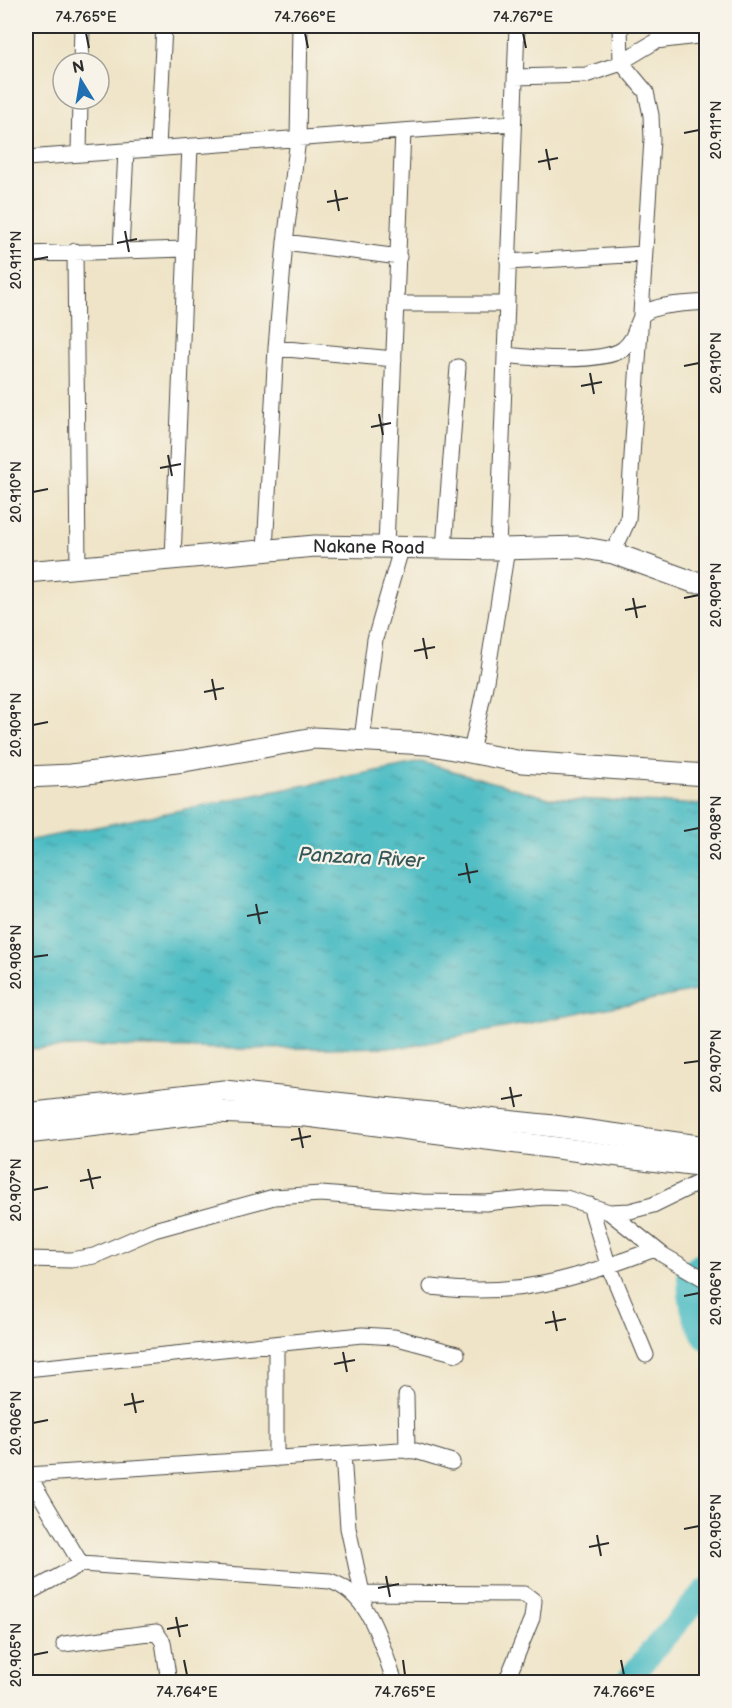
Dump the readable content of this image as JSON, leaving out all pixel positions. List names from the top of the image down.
{
  "streets": {
    "street": ["Nakane Road"]
  },
  "water": ["Panzara River"],
  "north": "top",
  "coordinates": [
    "74.765°E",
    "74.766°E",
    "74.767°E",
    "20.911°N",
    "20.910°N",
    "20.909°N",
    "20.908°N",
    "20.907°N",
    "20.906°N",
    "20.905°N",
    "74.764°E"
  ]
}
